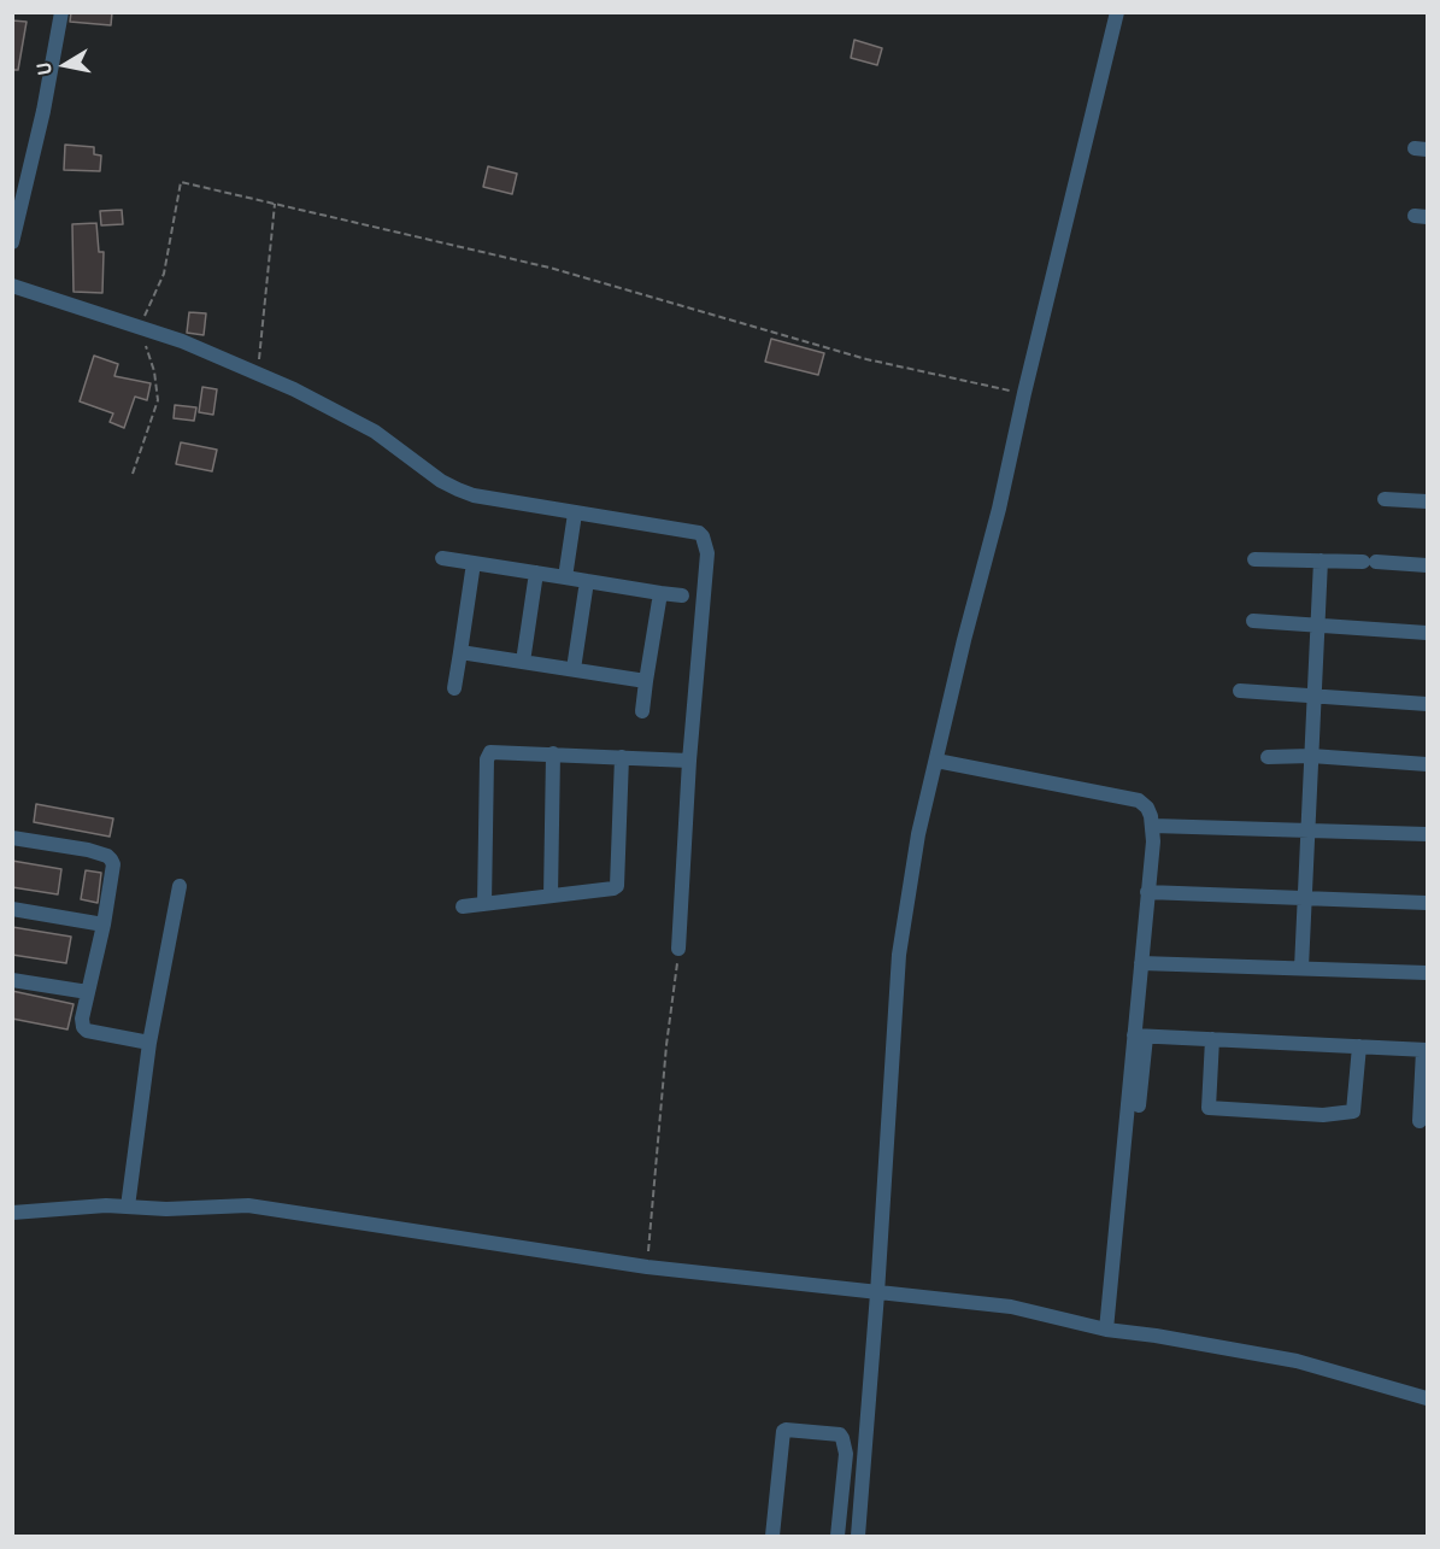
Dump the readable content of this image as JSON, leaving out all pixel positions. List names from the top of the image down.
{
  "north": "left"
}
